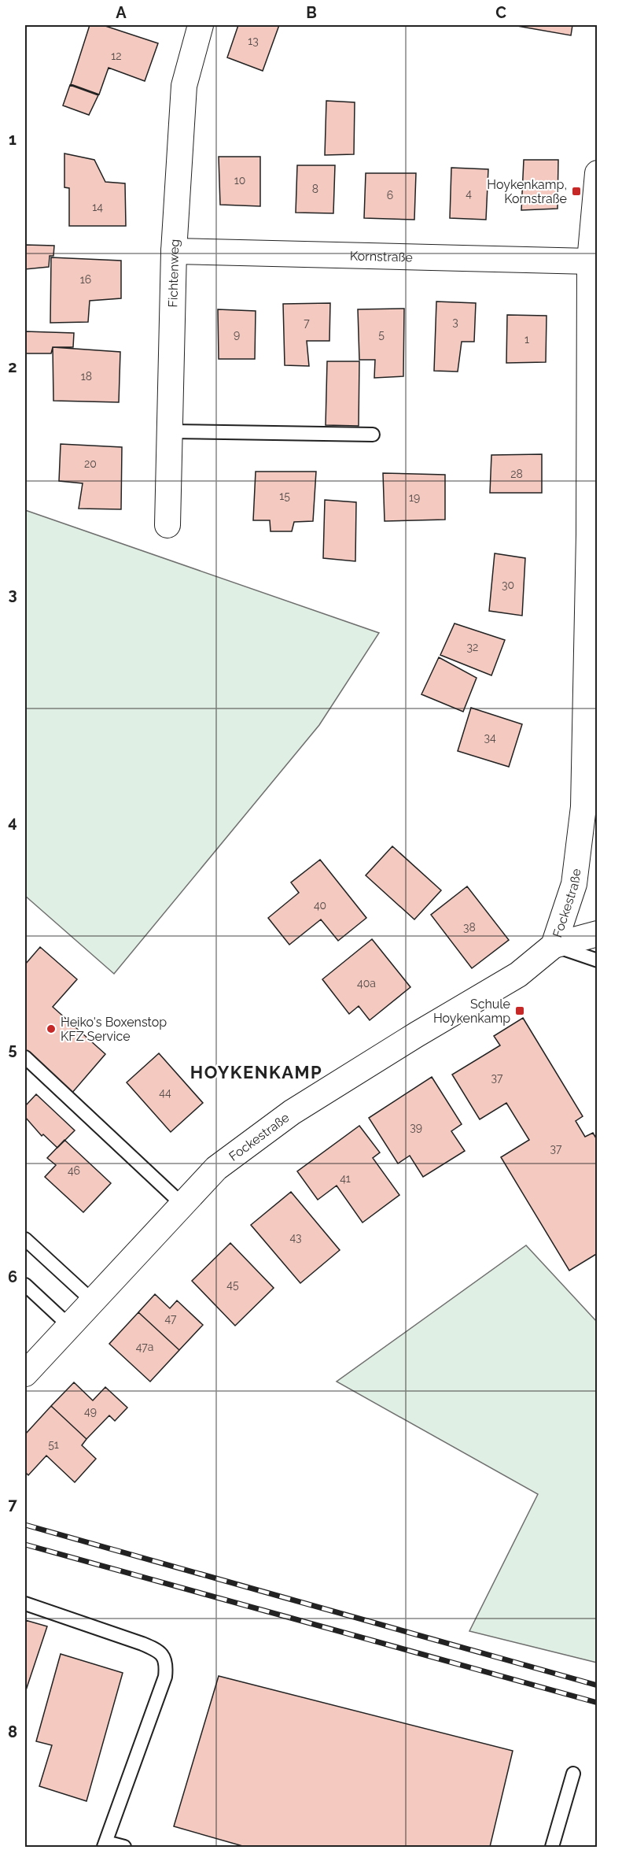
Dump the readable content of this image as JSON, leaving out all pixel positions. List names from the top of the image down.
{
  "streets": {
    "street": ["Kornstraße", "Fichtenweg", "Fockestraße"]
  },
  "crossings": [
    ["Kornstraße", "Fichtenweg"],
    ["Kornstraße", "Fockestraße"]
  ],
  "districts": ["HOYKENKAMP"],
  "places": {
    "transit": ["Hoykenkamp, Kornstraße", "Schule Hoykenkamp"],
    "other": ["Heiko's Boxenstop KFZ Service"]
  },
  "house_numbers": [
    "13",
    "12",
    "10",
    "8",
    "4",
    "6",
    "14",
    "16",
    "3",
    "7",
    "9",
    "5",
    "1",
    "18",
    "20",
    "28",
    "15",
    "19",
    "30",
    "32",
    "34",
    "40",
    "38",
    "40a",
    "37",
    "44",
    "39",
    "37",
    "46",
    "41",
    "43",
    "45",
    "47",
    "47a",
    "49",
    "51"
  ],
  "grid": {
    "columns": ["A", "B", "C"],
    "rows": [
      "1",
      "2",
      "3",
      "4",
      "5",
      "6",
      "7",
      "8"
    ]
  }
}
